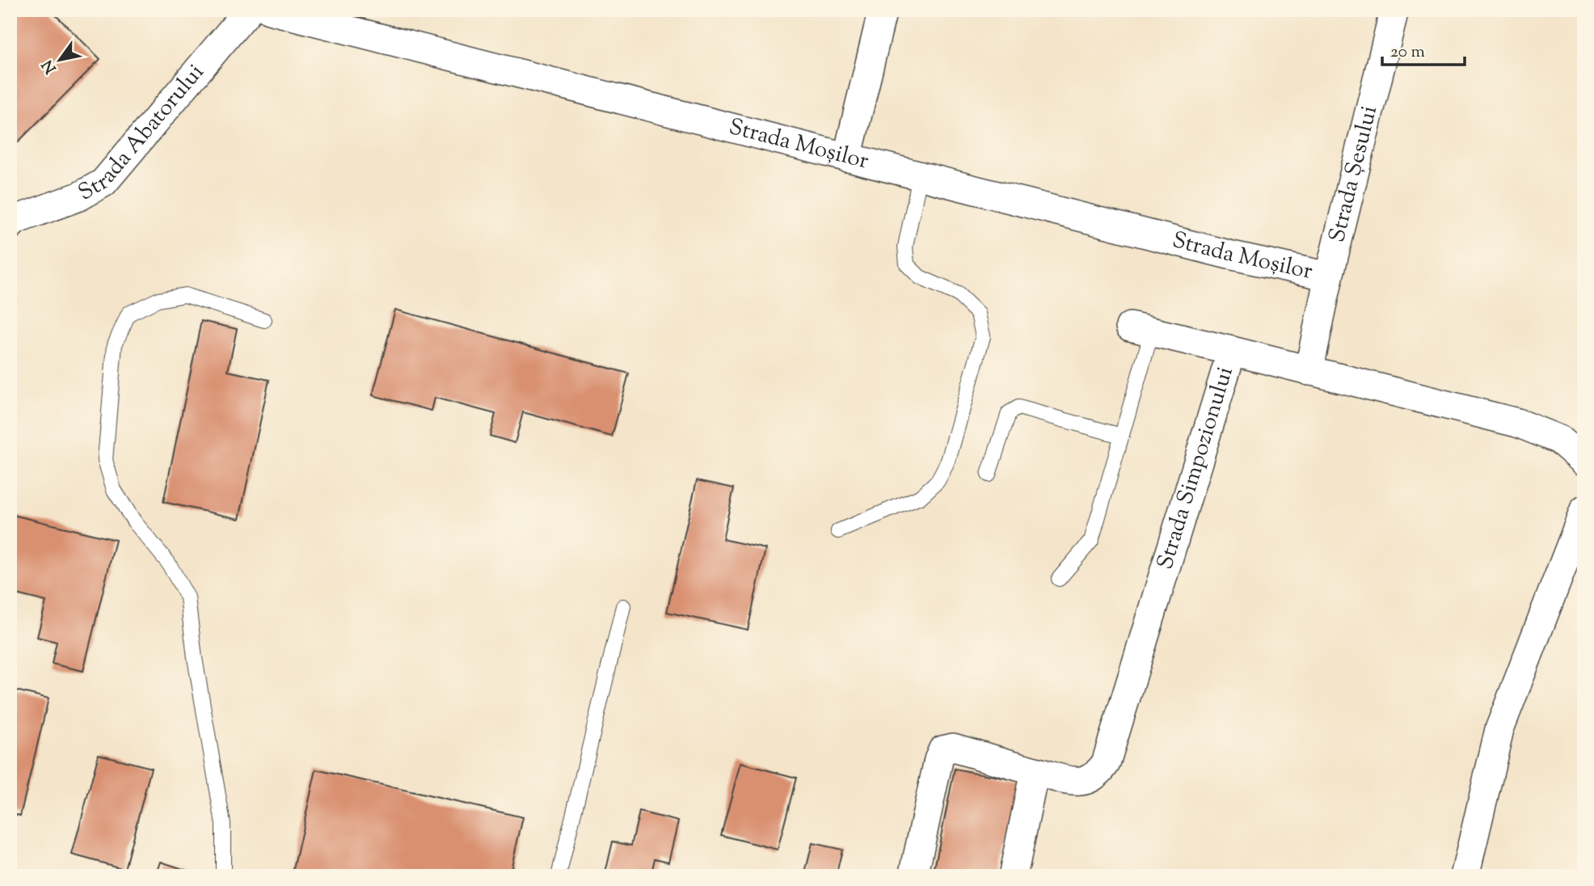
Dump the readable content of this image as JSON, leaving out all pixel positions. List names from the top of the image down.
{
  "streets": {
    "street": [
      "Strada Abatorului",
      "Strada Moșilor",
      "Strada Șesului",
      "Strada Simpozionului"
    ]
  },
  "crossings": [
    ["Strada Moșilor", "Strada Șesului"],
    ["Strada Șesului", "Strada Simpozionului"]
  ],
  "scale_bar": "20 m",
  "north": "bottom left"
}
